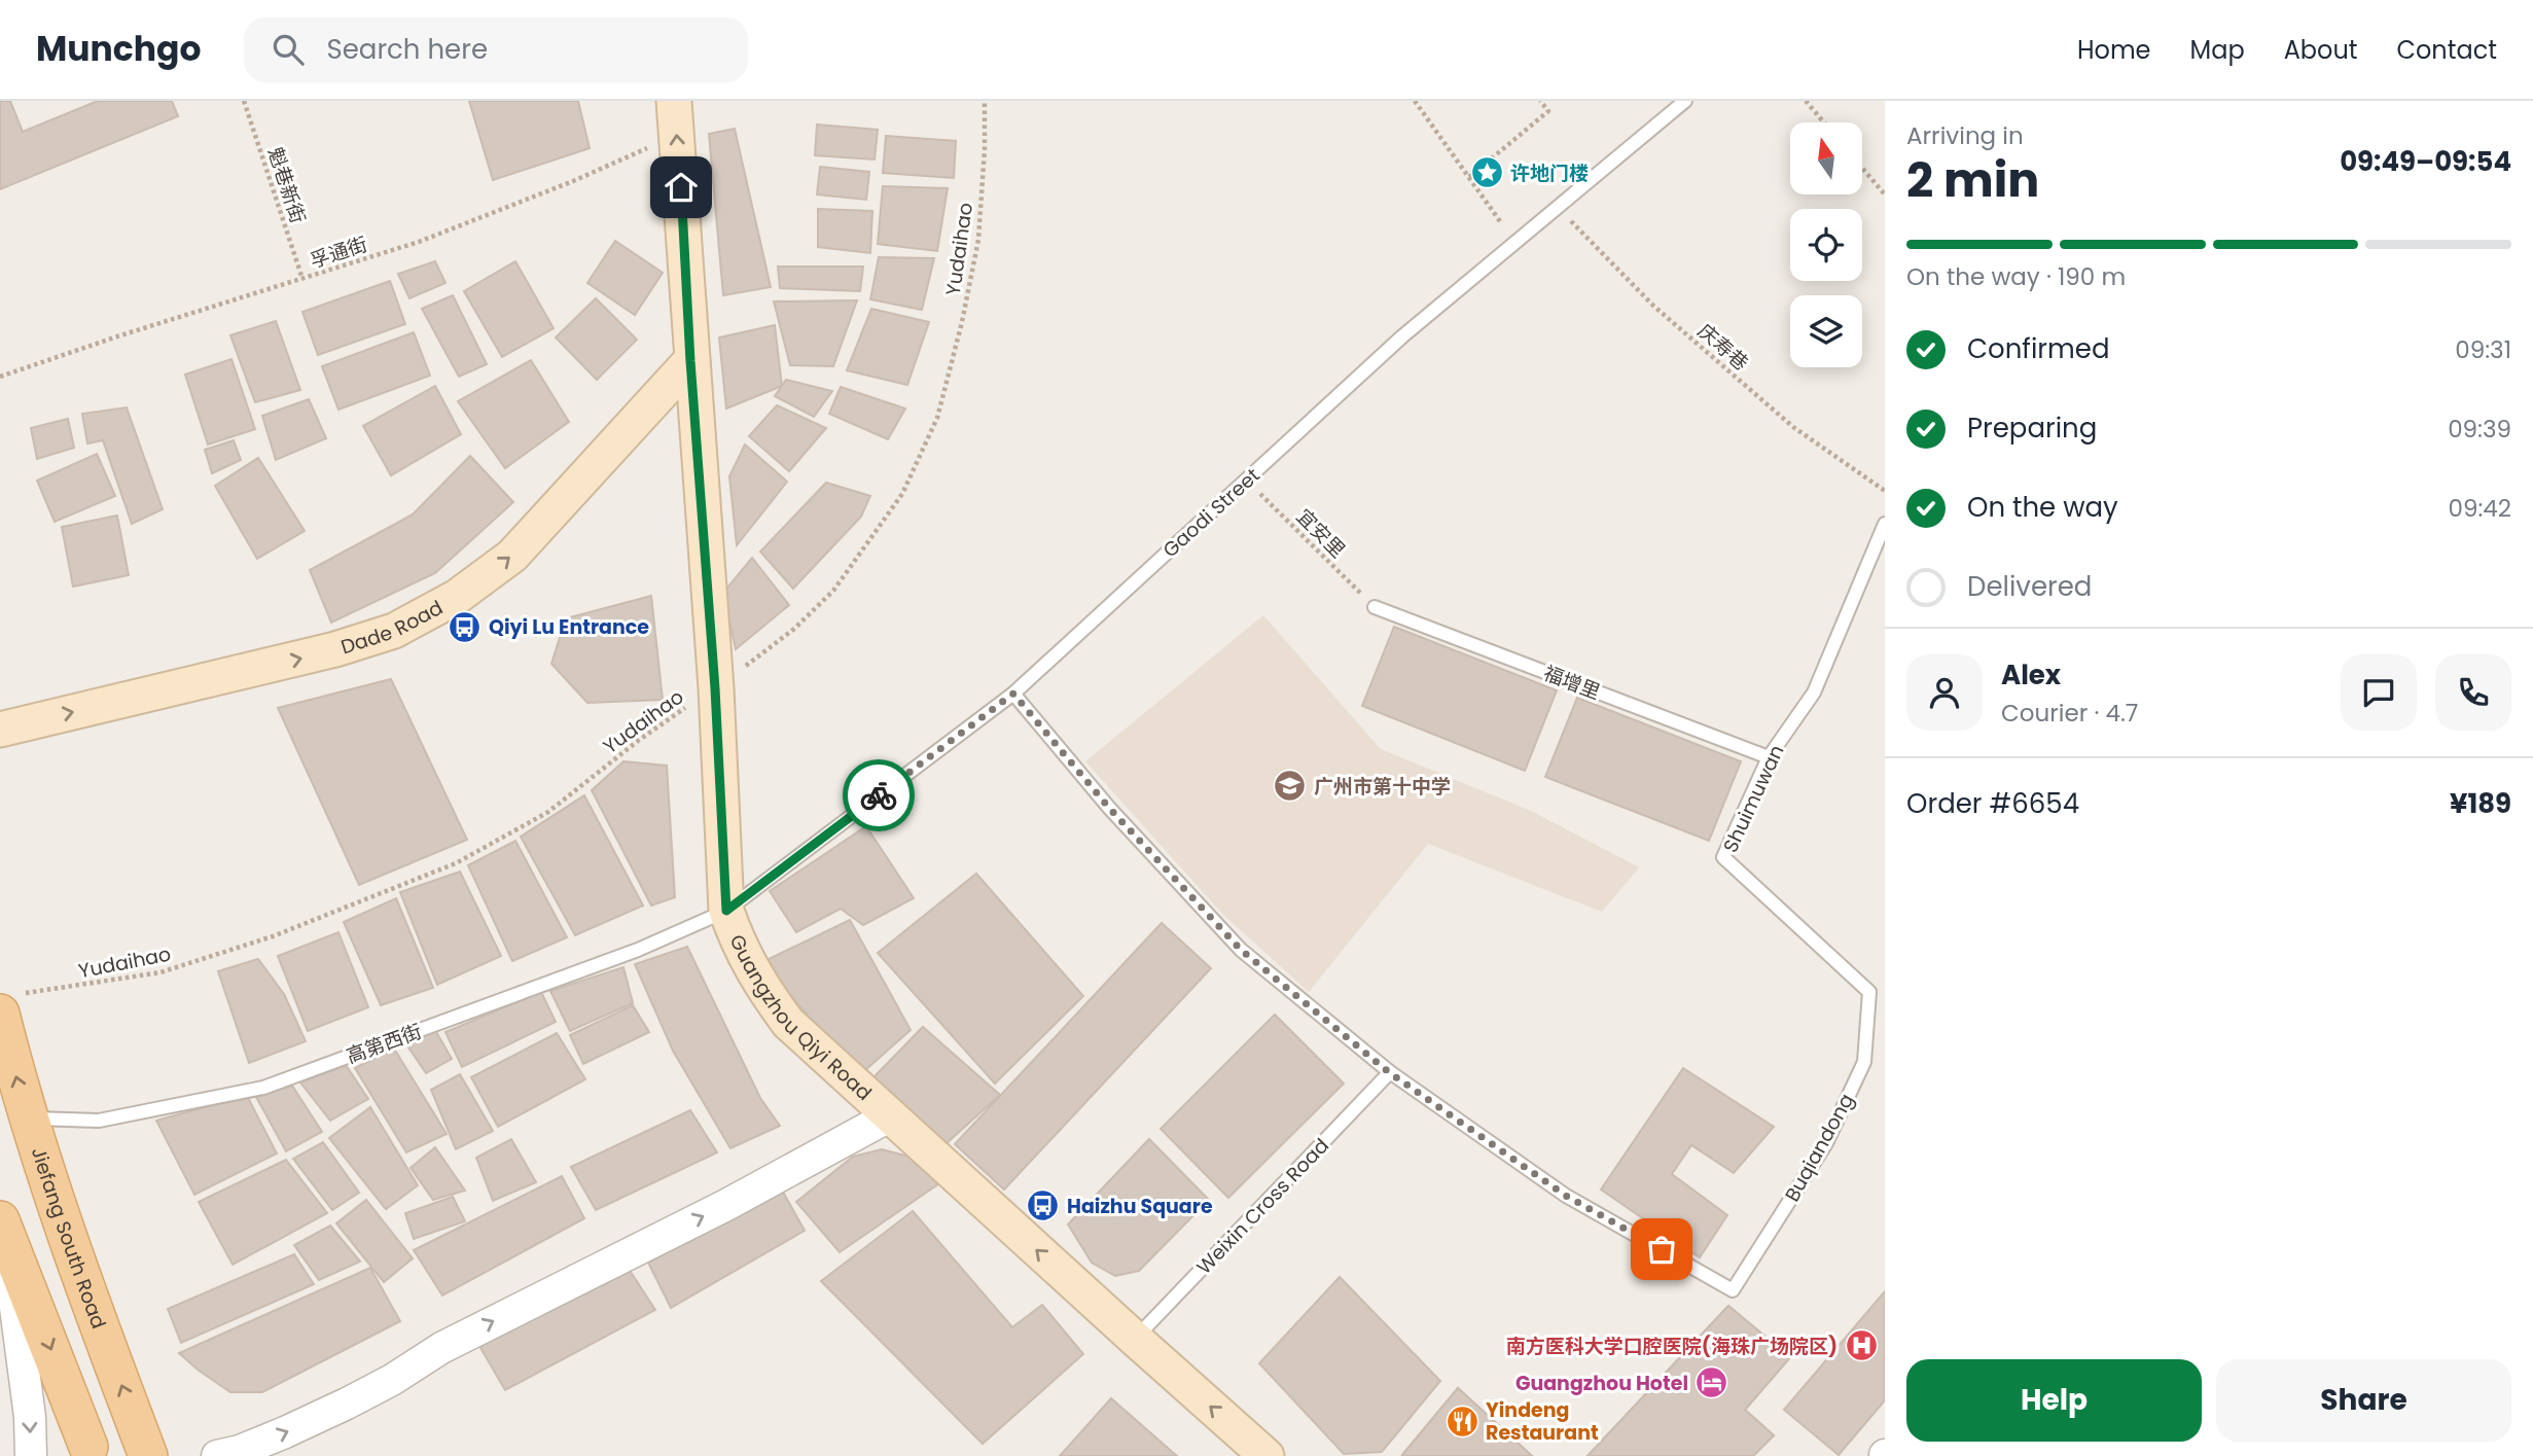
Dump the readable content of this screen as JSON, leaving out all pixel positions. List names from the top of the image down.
{
  "streets": {
    "main road": ["Dade Road", "Guangzhou Qiyi Road", "Jiefang South Road"],
    "lane": [
      "Gaodi Street",
      "福增里",
      "Shuimuwan",
      "高第西街",
      "Buqiandong",
      "Weixin Cross Road"
    ],
    "path": [
      "魁巷新街",
      "Yudaihao",
      "孚通街",
      "庆寿巷",
      "宜安里"
    ]
  },
  "crossings": [
    ["魁巷新街", "孚通街"],
    ["Yudaihao", "Guangzhou Qiyi Road"],
    ["Yudaihao", "Jiefang South Road"],
    ["孚通街", "Guangzhou Qiyi Road"],
    ["庆寿巷", "Gaodi Street"],
    ["Gaodi Street", "宜安里"],
    ["Gaodi Street", "Guangzhou Qiyi Road"],
    ["Gaodi Street", "高第西街"],
    ["宜安里", "福增里"],
    ["Dade Road", "Guangzhou Qiyi Road"],
    ["福增里", "Shuimuwan"],
    ["Shuimuwan", "Buqiandong"],
    ["Guangzhou Qiyi Road", "高第西街"],
    ["Guangzhou Qiyi Road", "Weixin Cross Road"],
    ["高第西街", "Jiefang South Road"],
    ["Buqiandong", "Weixin Cross Road"]
  ],
  "one_way": ["Dade Road", "Guangzhou Qiyi Road"],
  "places": {
    "place": ["许地门楼"],
    "bus stop": ["Qiyi Lu Entrance", "Haizhu Square"],
    "school or university": ["广州市第十中学"],
    "hospital": ["南方医科大学口腔医院(海珠广场院区)"],
    "hotel": ["Guangzhou Hotel"],
    "restaurant": ["Yindeng Restaurant"]
  },
  "north": "top",
  "page": {
    "header": "Munchgo",
    "search": "Search here",
    "nav": [
      "Home",
      "Map",
      "About",
      "Contact"
    ],
    "heading": ["2 min", "Arriving in", "09:49–09:54"],
    "panel": [
      "Alex",
      "Courier · 4.7",
      "Order #6654",
      "¥189"
    ],
    "bar": "On the way · 190 m",
    "list": [
      ["Confirmed", "09:31"],
      ["Preparing", "09:39"],
      ["On the way", "09:42"],
      "Delivered"
    ],
    "buttons": ["Help", "Share"]
  }
}
